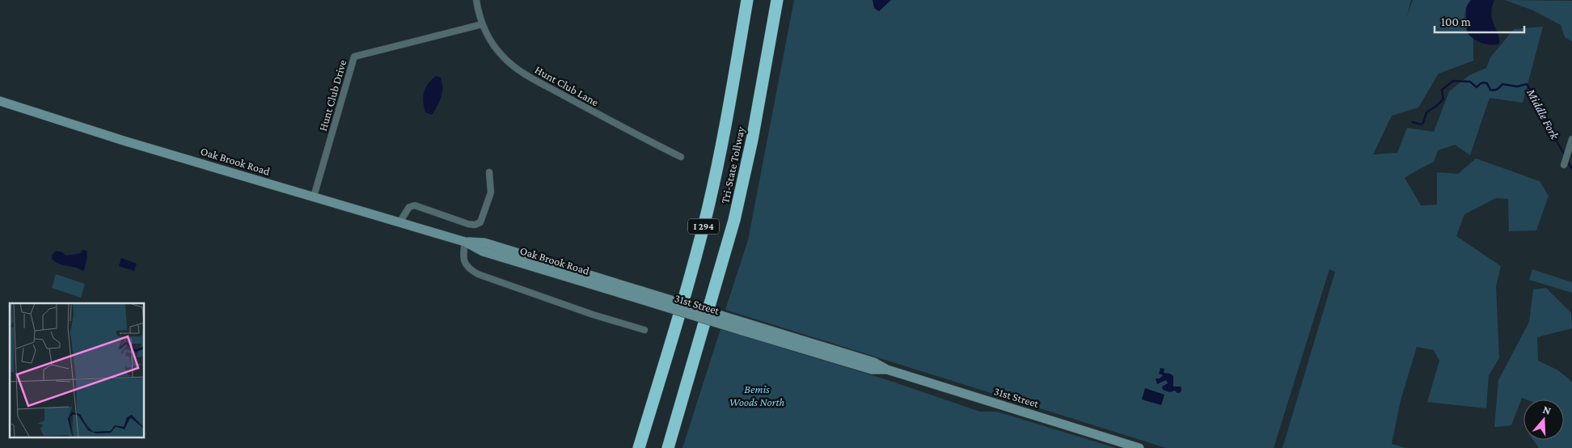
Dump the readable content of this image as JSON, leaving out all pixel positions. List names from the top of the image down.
{
  "streets": {
    "highway": ["Tri-State Tollway", "I 294"],
    "main road": ["Oak Brook Road", "31st Street"],
    "street": ["Hunt Club Lane", "Hunt Club Drive"]
  },
  "crossings": [
    ["Hunt Club Lane", "Hunt Club Drive"],
    ["Hunt Club Drive", "Oak Brook Road"],
    ["Oak Brook Road", "31st Street"]
  ],
  "water": ["Middle Fork"],
  "parks": ["Bemis Woods North"],
  "scale_bar": "100 m",
  "north": "top"
}
